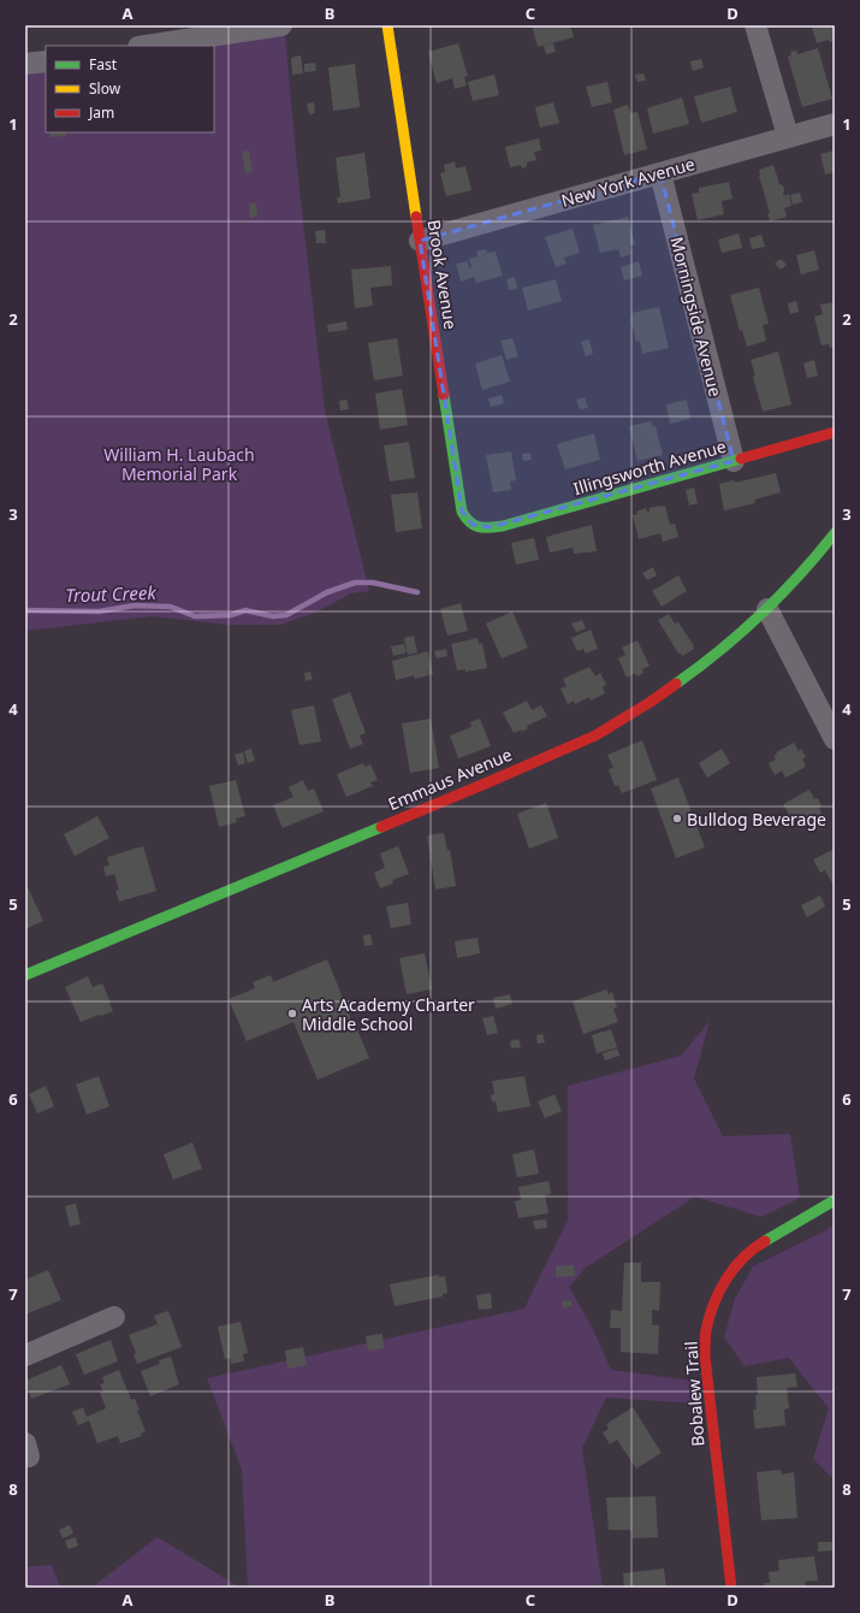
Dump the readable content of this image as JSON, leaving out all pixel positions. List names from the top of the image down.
{
  "streets": {
    "street": [
      "New York Avenue",
      "Brook Avenue",
      "Morningside Avenue",
      "Illingsworth Avenue",
      "Emmaus Avenue",
      "Bobalew Trail"
    ]
  },
  "crossings": [
    ["New York Avenue", "Brook Avenue"],
    ["New York Avenue", "Morningside Avenue"],
    ["Brook Avenue", "Illingsworth Avenue"],
    ["Morningside Avenue", "Illingsworth Avenue"]
  ],
  "water": ["Trout Creek"],
  "parks": ["William H. Laubach Memorial Park"],
  "places": ["Bulldog Beverage", "Arts Academy Charter Middle School"],
  "legend": ["Fast", "Slow", "Jam"],
  "grid": {
    "columns": [
      "A",
      "B",
      "C",
      "D"
    ],
    "rows": [
      "1",
      "2",
      "3",
      "4",
      "5",
      "6",
      "7",
      "8"
    ]
  }
}
